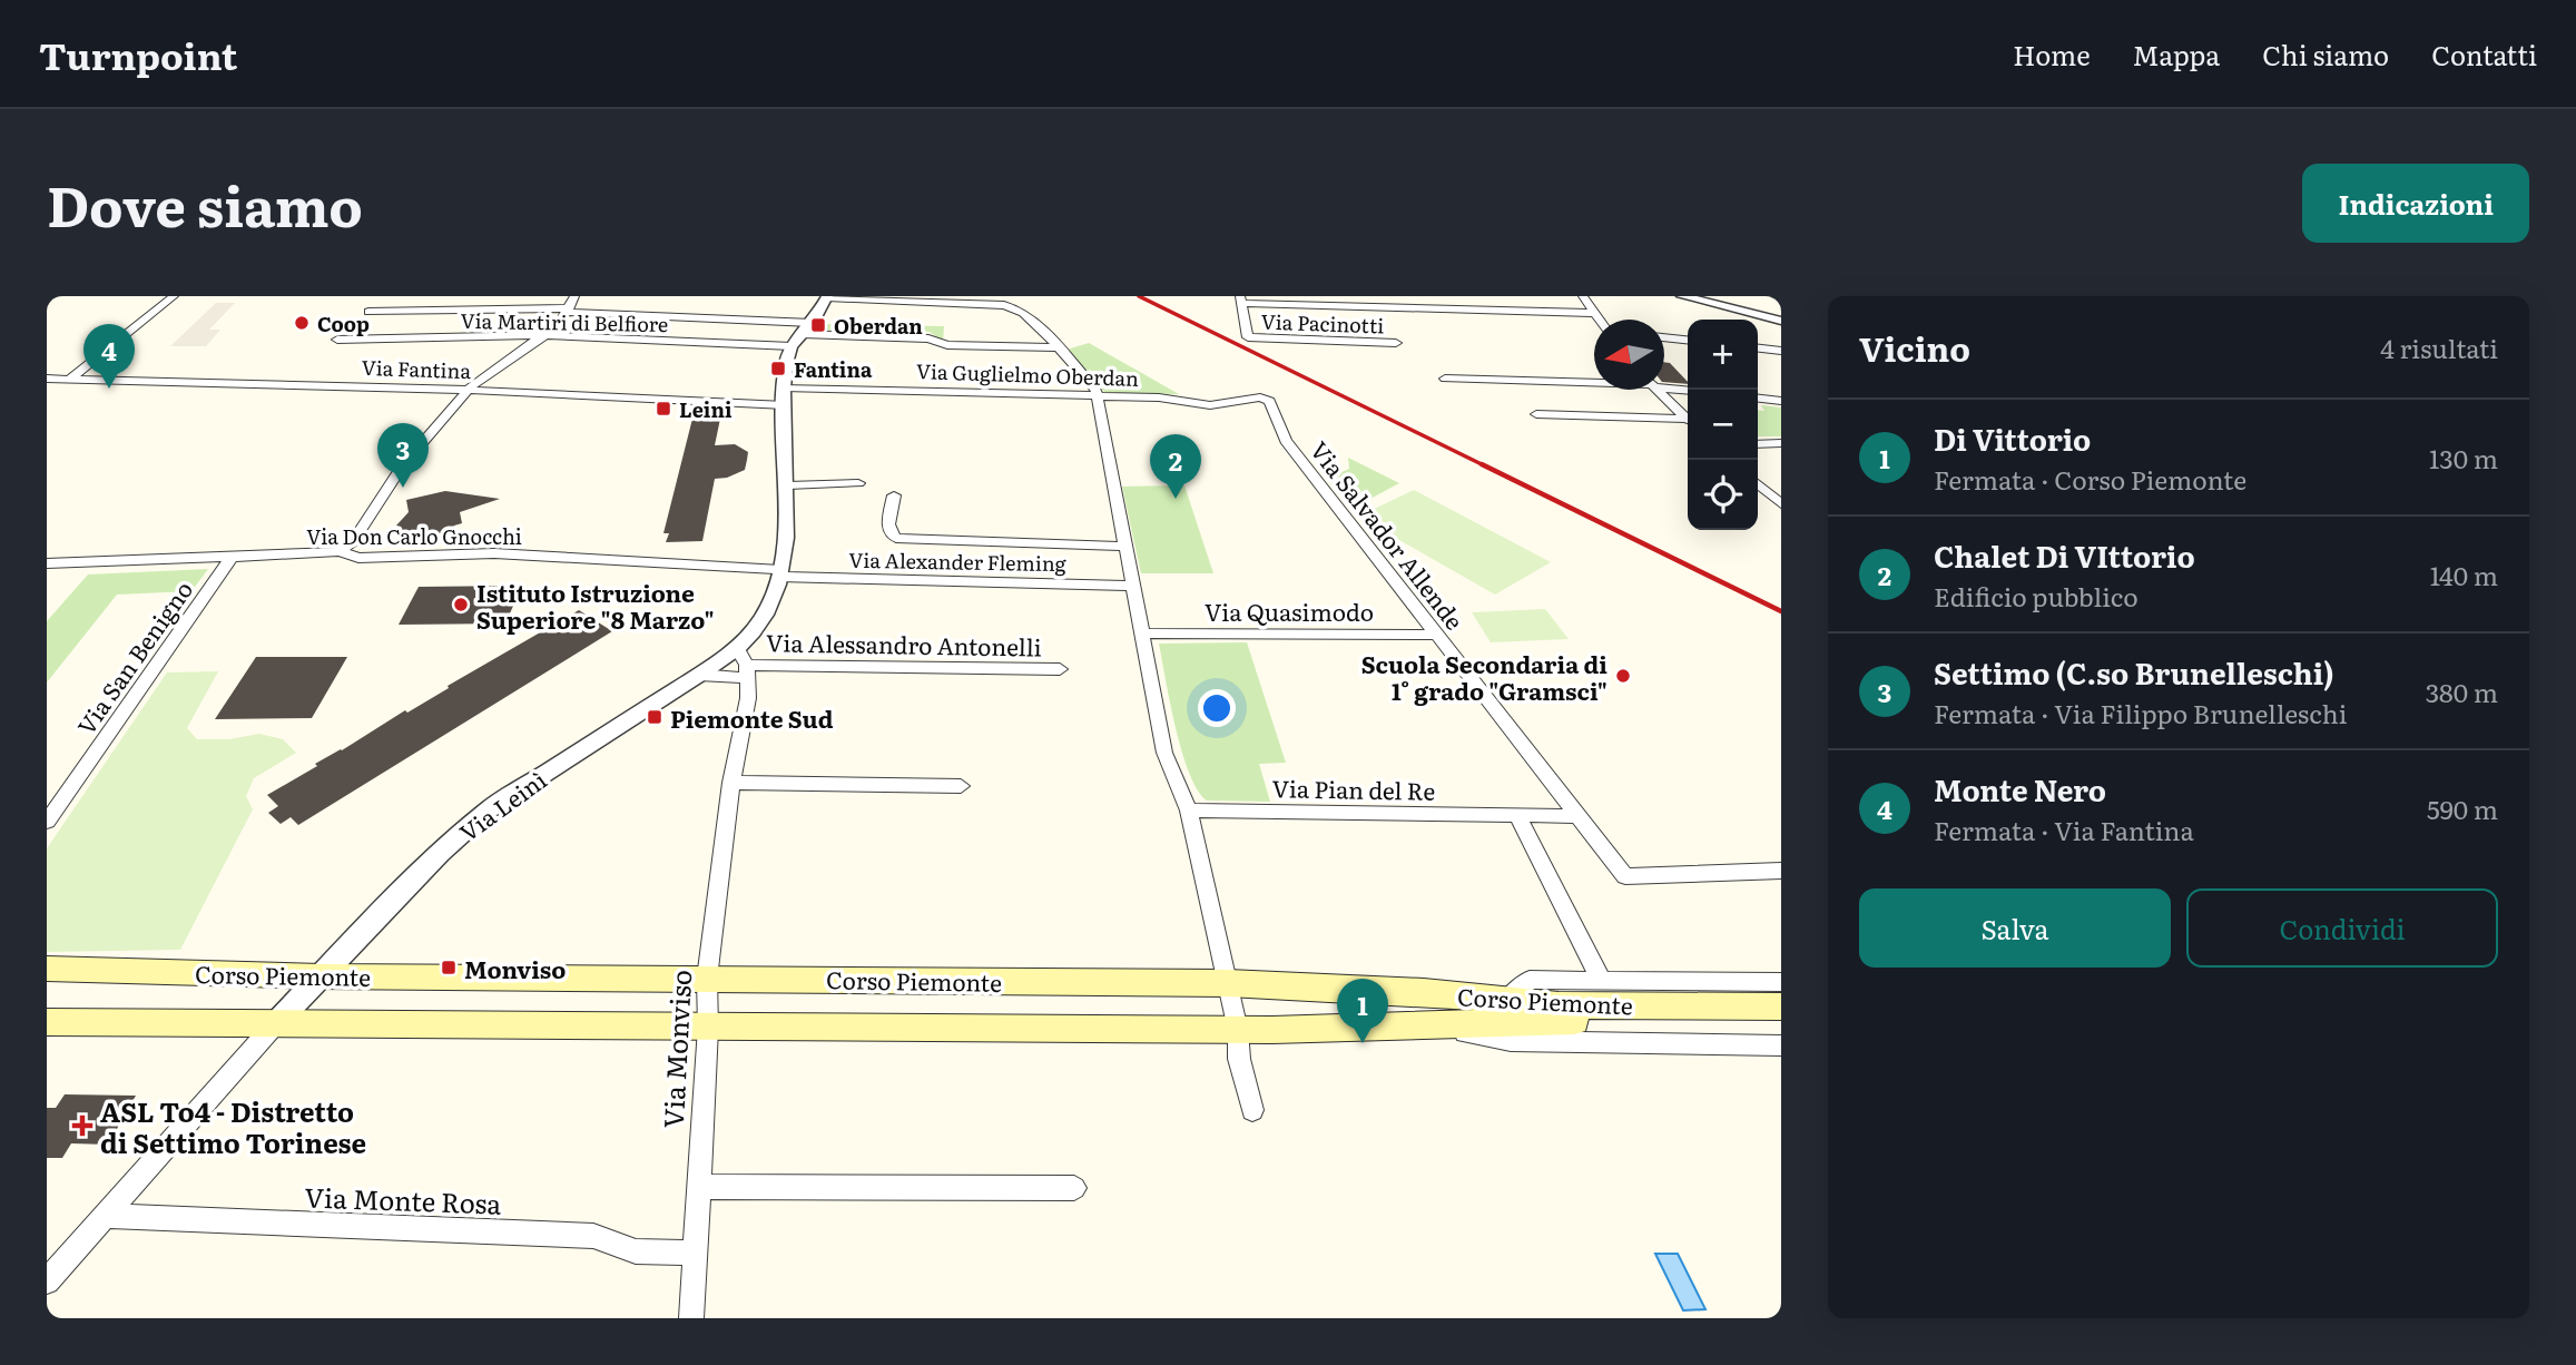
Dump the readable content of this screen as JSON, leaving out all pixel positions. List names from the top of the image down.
{
  "streets": {
    "main road": ["Corso Piemonte"],
    "street": [
      "Via Martiri di Belfiore",
      "Via Pacinotti",
      "Via Fantina",
      "Via Guglielmo Oberdan",
      "Via Salvador Allende",
      "Via Don Carlo Gnocchi",
      "Via Alexander Fleming",
      "Via Quasimodo",
      "Via Alessandro Antonelli",
      "Via San Benigno",
      "Via Pian del Re",
      "Via Leinì",
      "Via Monviso",
      "Via Monte Rosa"
    ]
  },
  "crossings": [
    ["Via Martiri di Belfiore", "Via Leinì"],
    ["Via Fantina", "Via Leinì"],
    ["Via Guglielmo Oberdan", "Via Salvador Allende"],
    ["Via Guglielmo Oberdan", "Via Leinì"],
    ["Via Salvador Allende", "Via Quasimodo"],
    ["Via Salvador Allende", "Via Pian del Re"],
    ["Via Don Carlo Gnocchi", "Via Alexander Fleming"],
    ["Via Don Carlo Gnocchi", "Via San Benigno"],
    ["Via Don Carlo Gnocchi", "Via Leinì"],
    ["Via Alexander Fleming", "Via Leinì"],
    ["Via Alessandro Antonelli", "Via Leinì"],
    ["Via Alessandro Antonelli", "Via Monviso"],
    ["Via Leinì", "Corso Piemonte"],
    ["Via Leinì", "Via Monviso"],
    ["Via Leinì", "Via Monte Rosa"],
    ["Corso Piemonte", "Via Monviso"],
    ["Via Monviso", "Via Monte Rosa"]
  ],
  "places": {
    "other": ["Coop", "Istituto Istruzione Superiore \"8 Marzo\"", "Scuola Secondaria di 1° grado \"Gramsci\""],
    "transit": [
      "Oberdan",
      "Fantina",
      "Leini",
      "Piemonte Sud",
      "Monviso"
    ],
    "health": ["ASL To4 - Distretto di Settimo Torinese"]
  },
  "north": "left",
  "page": {
    "header": "Turnpoint",
    "nav": [
      "Home",
      "Mappa",
      "Chi siamo",
      "Contatti"
    ],
    "title": "Dove siamo",
    "buttons": [
      "Indicazioni",
      ["Salva", "Condividi"]
    ],
    "heading": ["Vicino", "4 risultati"],
    "map_buttons": ["+", "−"],
    "pins": [
      "4",
      "3",
      "2",
      "1"
    ],
    "list": [
      {
        "mark": "1",
        "name": "Di Vittorio",
        "note": "Fermata · Corso Piemonte",
        "value": "130 m"
      },
      {
        "mark": "2",
        "name": "Chalet Di VIttorio",
        "note": "Edificio pubblico",
        "value": "140 m"
      },
      {
        "mark": "3",
        "name": "Settimo (C.so Brunelleschi)",
        "note": "Fermata · Via Filippo Brunelleschi",
        "value": "380 m"
      },
      {
        "mark": "4",
        "name": "Monte Nero",
        "note": "Fermata · Via Fantina",
        "value": "590 m"
      }
    ]
  }
}
